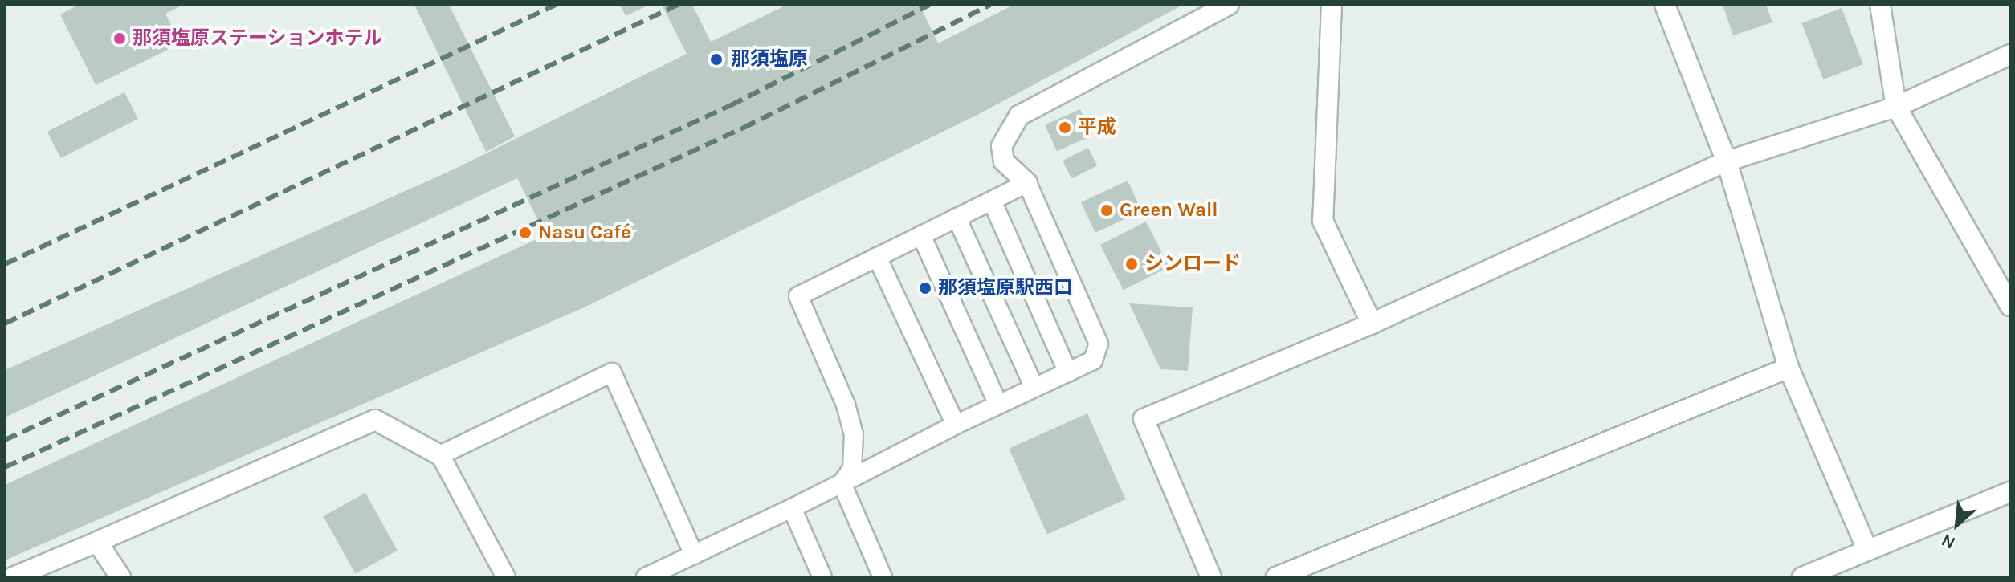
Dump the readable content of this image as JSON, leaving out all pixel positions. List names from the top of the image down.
{
  "places": [
    "那須塩原ステーションホテル",
    "那須塩原",
    "平成",
    "Green Wall",
    "Nasu Café",
    "シンロード",
    "那須塩原駅西口"
  ],
  "north": "bottom left"
}
